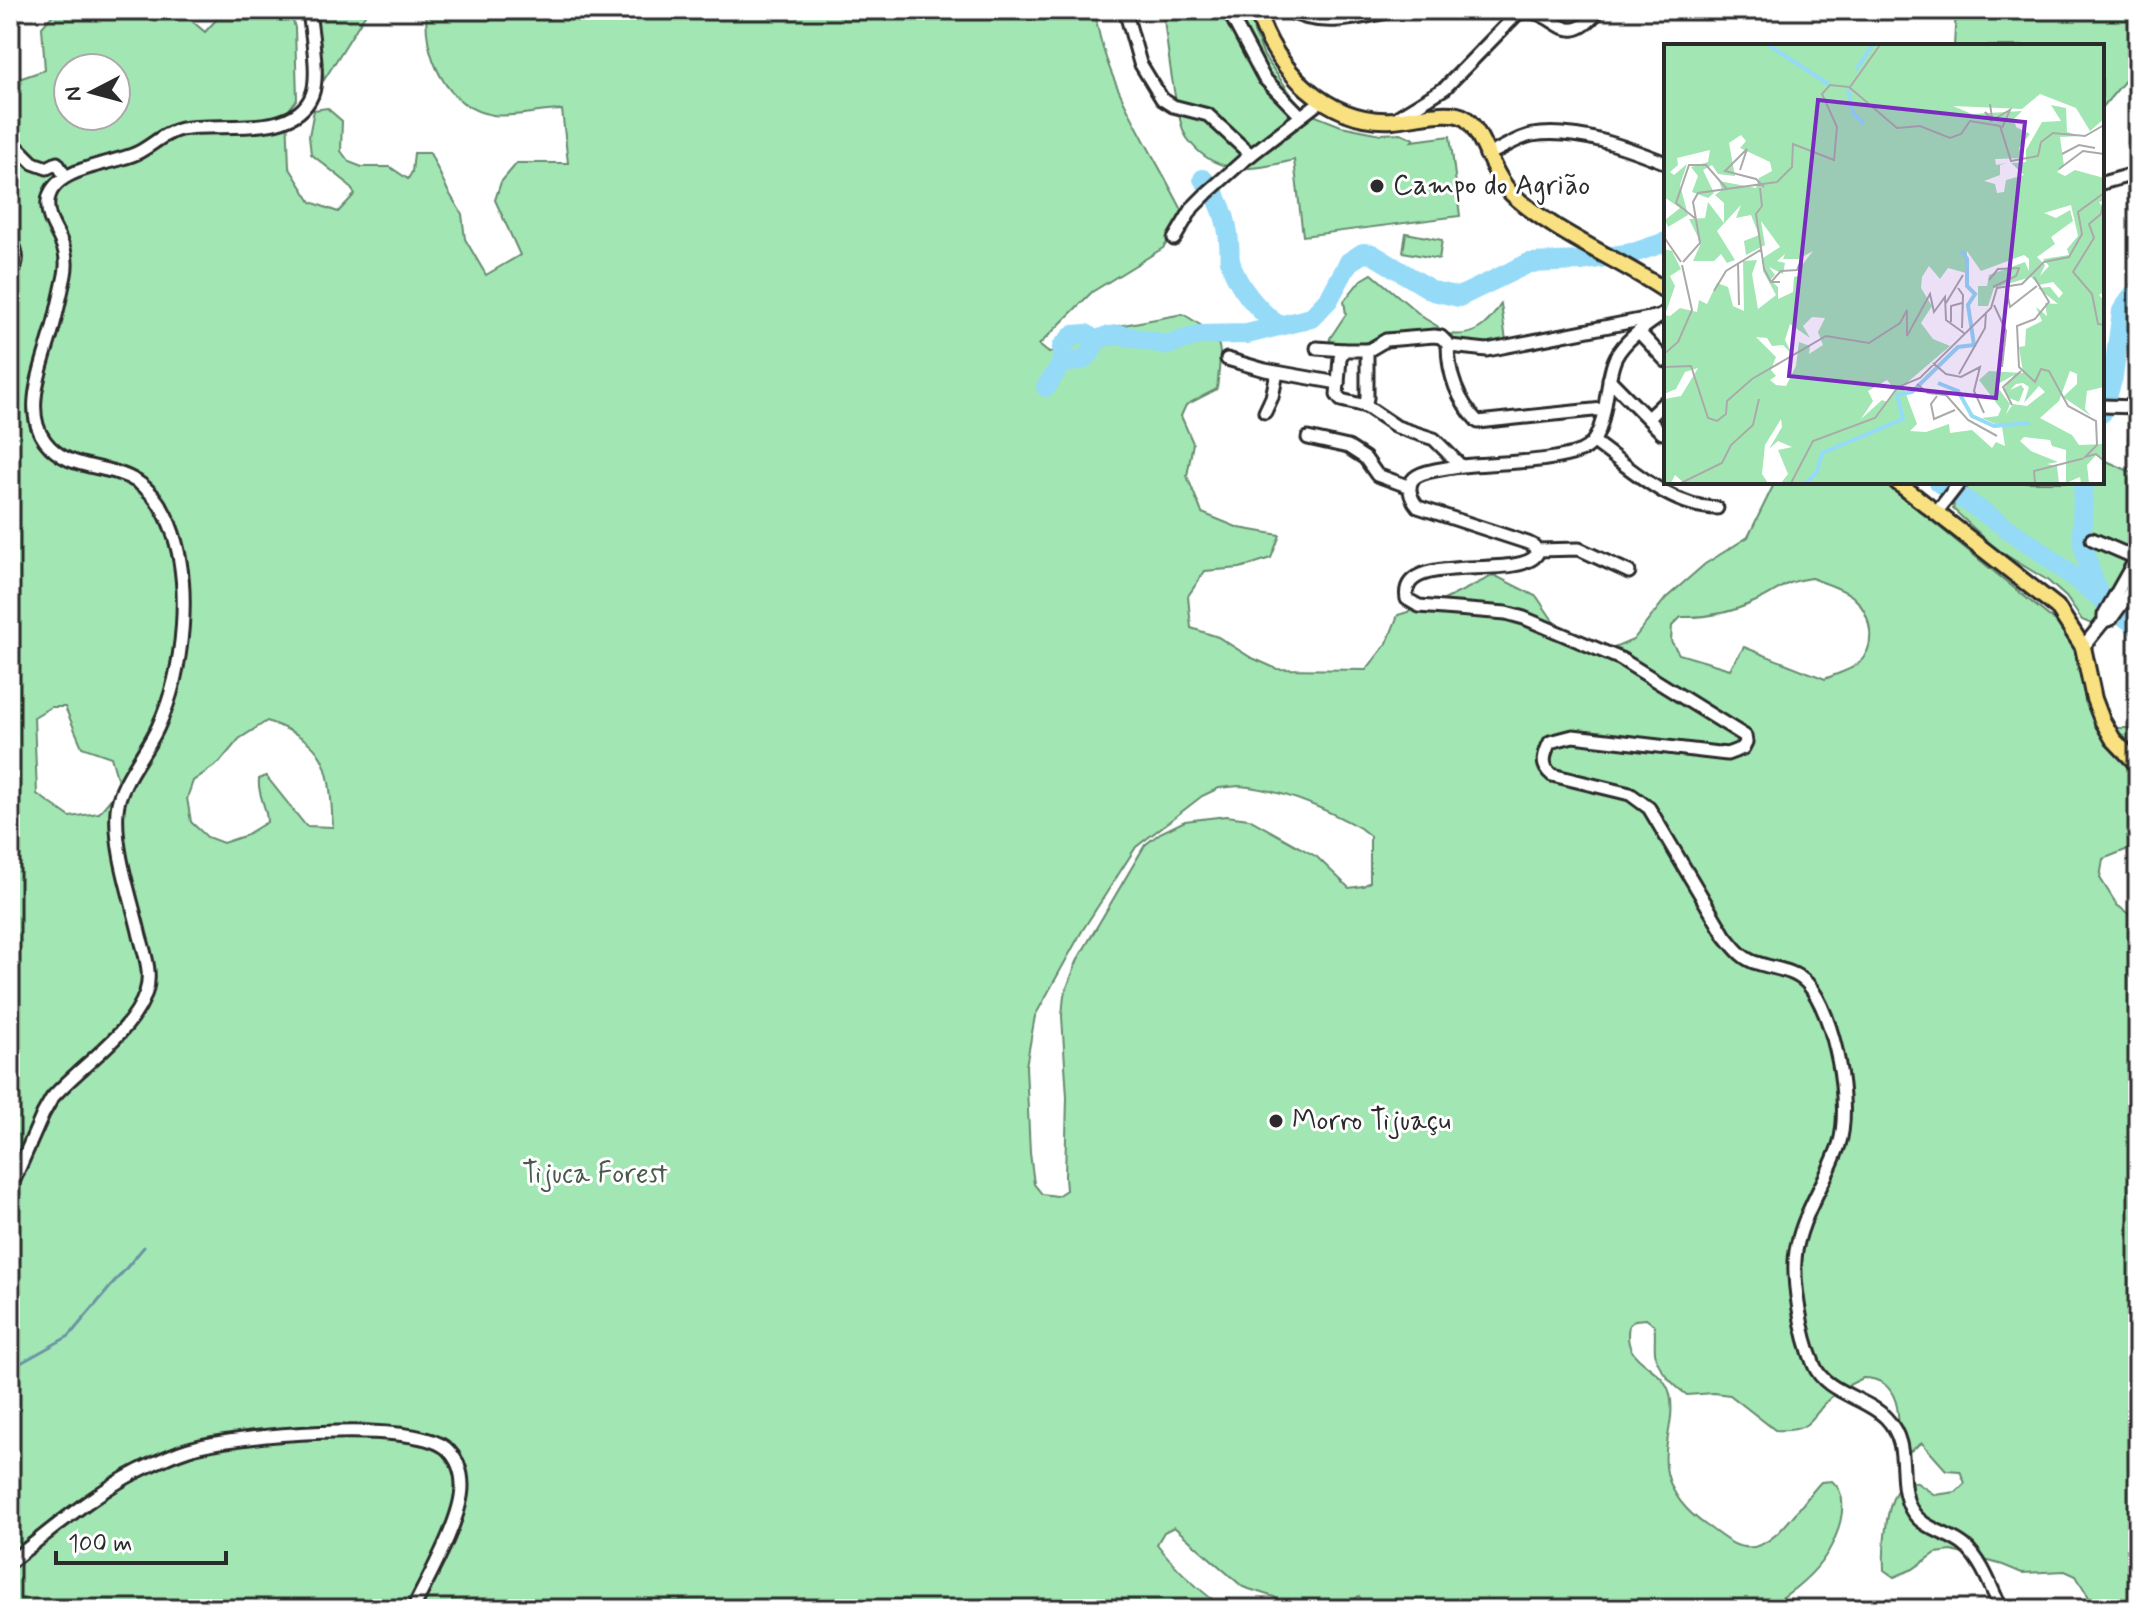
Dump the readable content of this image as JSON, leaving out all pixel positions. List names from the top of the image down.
{
  "parks": ["Tijuca Forest"],
  "places": ["Campo do Agrião", "Morro Tijuaçu"],
  "scale_bar": "100 m",
  "north": "left"
}
